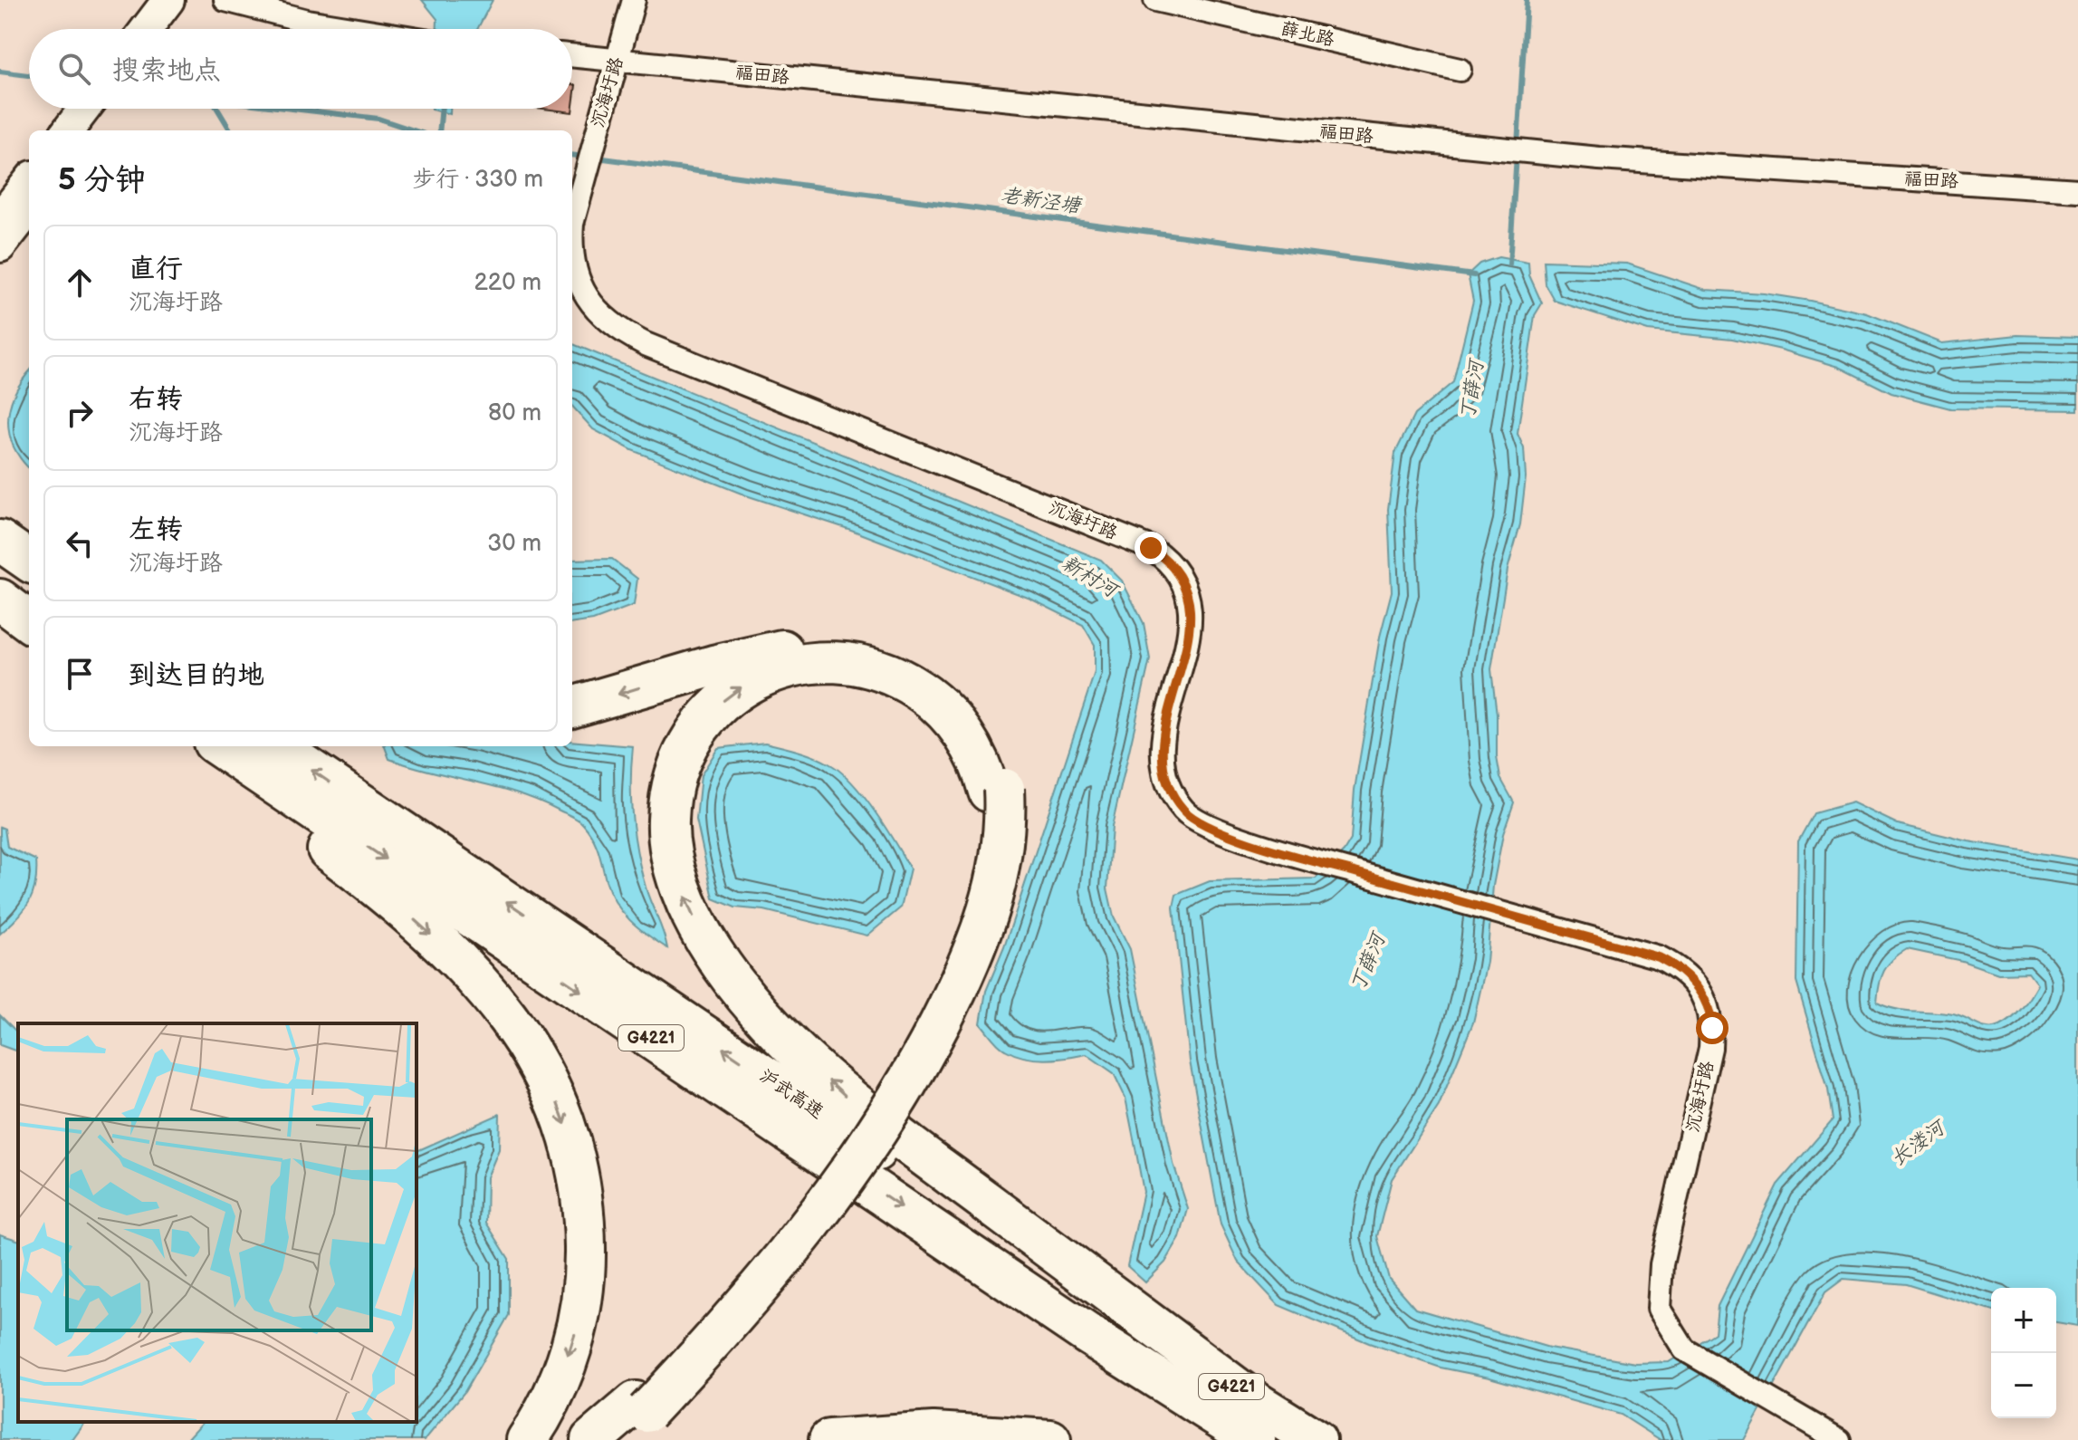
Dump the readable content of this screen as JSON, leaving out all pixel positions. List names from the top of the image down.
{
  "streets": {
    "highway": ["G4221", "沪武高速"],
    "street": ["薛北路", "福田路", "沉海圩路"]
  },
  "crossings": [
    ["福田路", "沉海圩路"]
  ],
  "water": [
    "老新泾塘",
    "丁薛河",
    "新村河",
    "长溇河"
  ],
  "page": {
    "search": "搜索地点",
    "heading": ["5 分钟", "步行 · 330 m"],
    "list": [
      ["直行", "沉海圩路", "220 m"],
      ["右转", "沉海圩路", "80 m"],
      ["左转", "沉海圩路", "30 m"],
      "到达目的地"
    ],
    "map_buttons": ["+", "−"]
  }
}
